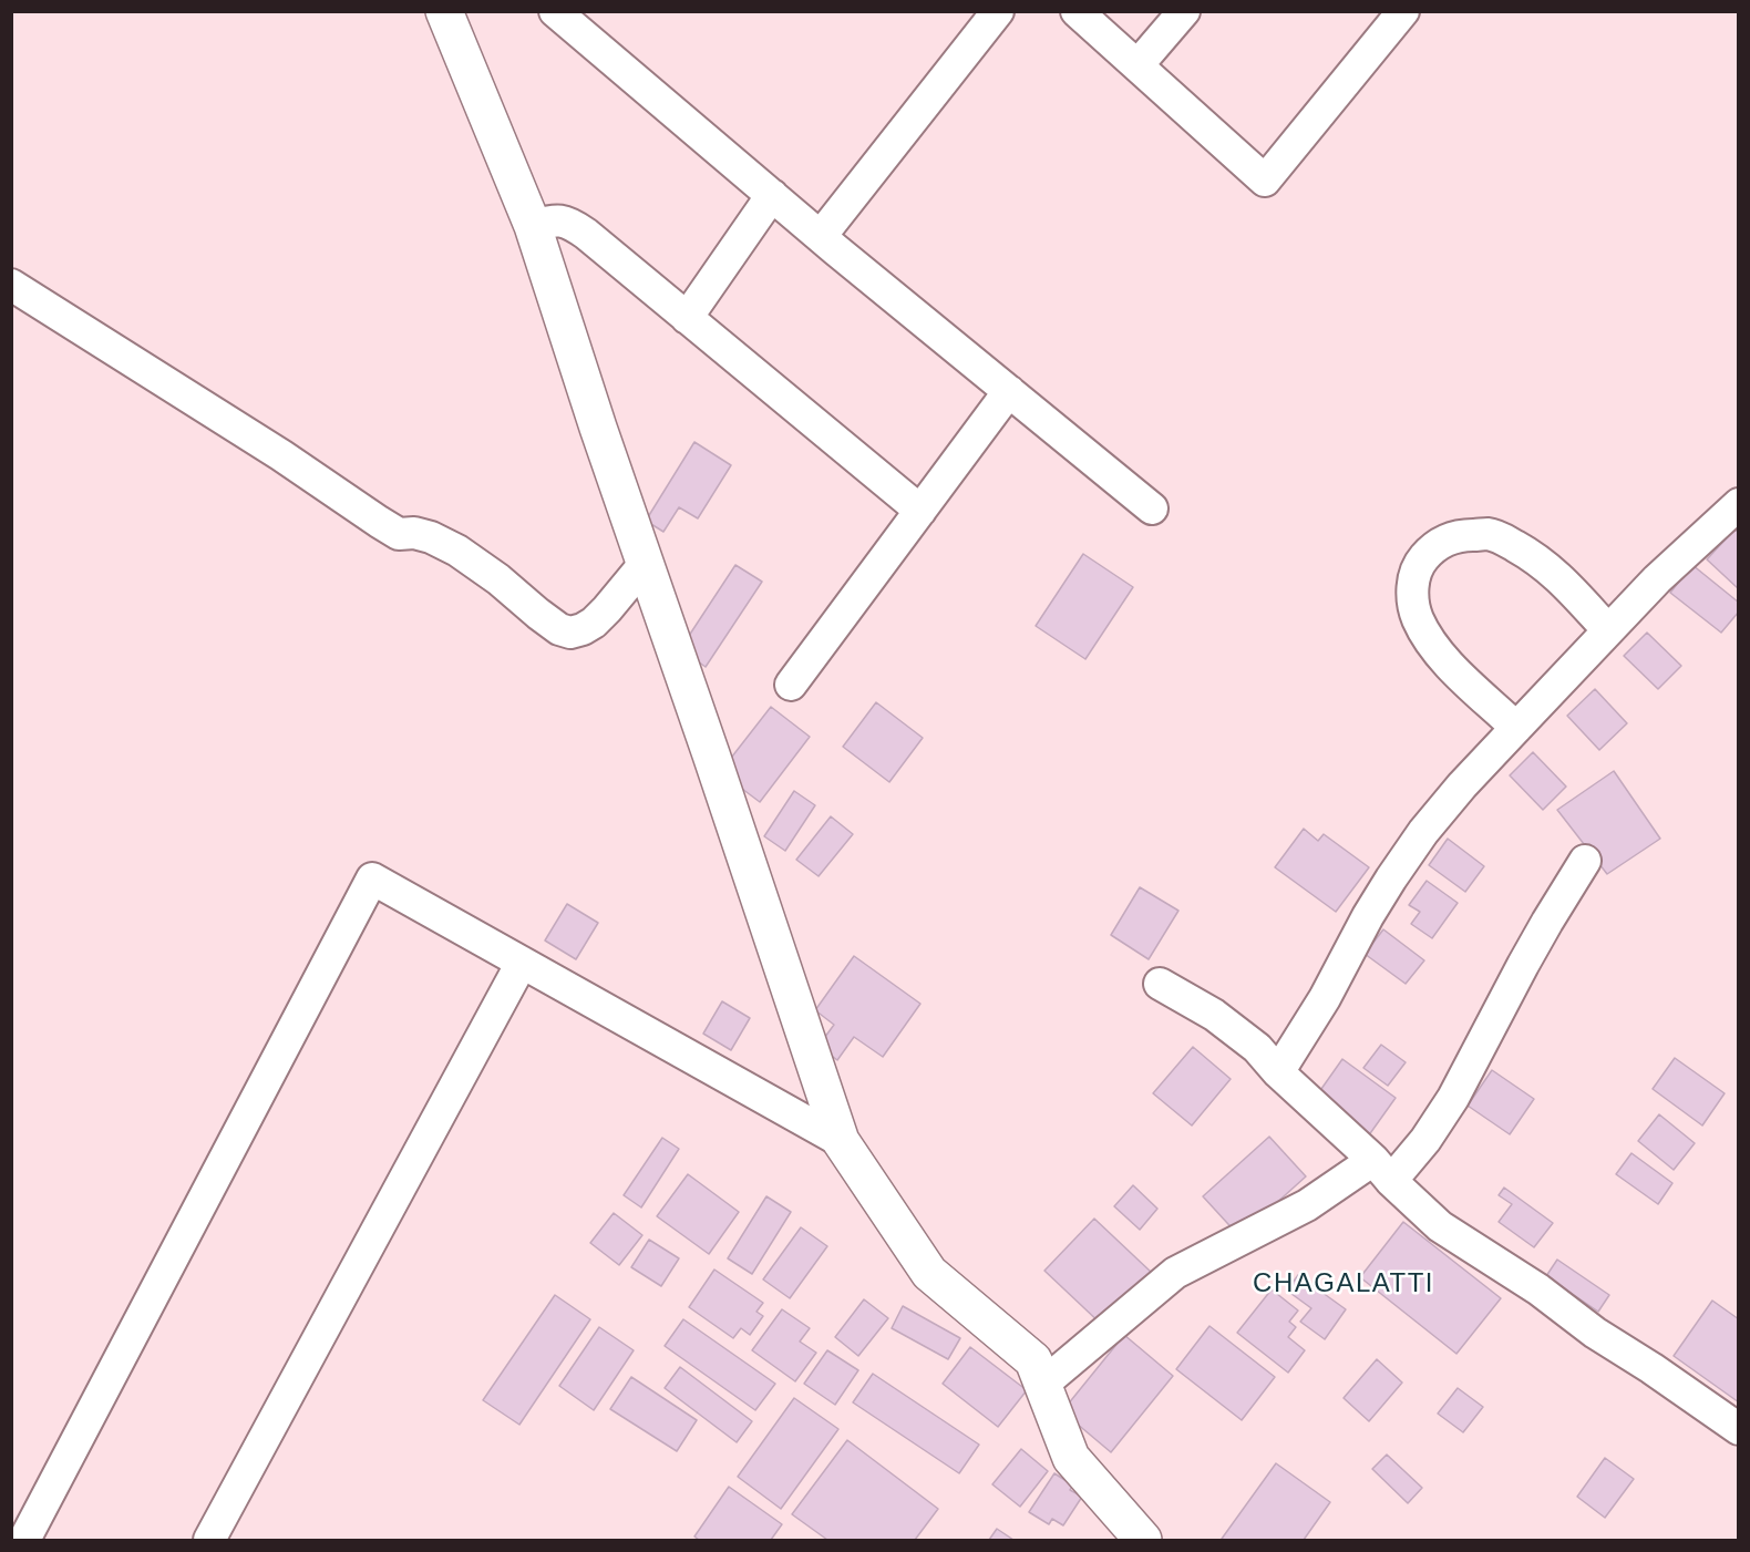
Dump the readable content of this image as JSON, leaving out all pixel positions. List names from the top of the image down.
{
  "districts": ["CHAGALATTI"]
}
